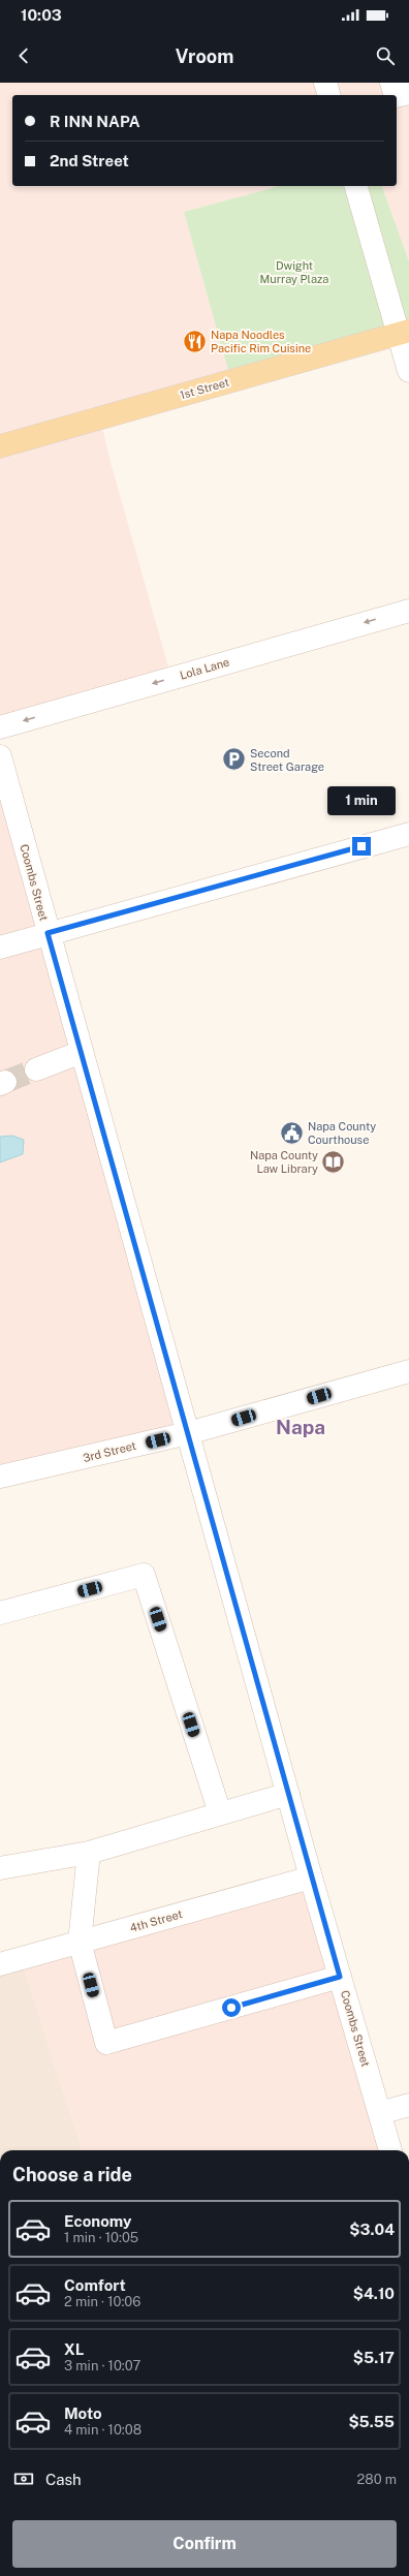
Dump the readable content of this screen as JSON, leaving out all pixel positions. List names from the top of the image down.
{
  "streets": {
    "main road": ["1st Street"],
    "street": [
      "Lola Lane",
      "Coombs Street",
      "3rd Street",
      "4th Street"
    ]
  },
  "crossings": [
    ["Coombs Street", "3rd Street"],
    ["Coombs Street", "4th Street"]
  ],
  "one_way": ["Lola Lane"],
  "districts": ["Napa"],
  "parks": ["Dwight Murray Plaza"],
  "places": {
    "restaurant": ["Napa Noodles Pacific Rim Cuisine"],
    "parking": ["Second Street Garage"],
    "public building": ["Napa County Courthouse"],
    "library": ["Napa County Law Library"]
  },
  "page": {
    "status": "10:03",
    "header": "Vroom",
    "banner": ["R INN NAPA", "2nd Street"],
    "bubble": "1 min",
    "heading": "Choose a ride",
    "list": [
      {
        "name": "Economy",
        "note": "1 min · 10:05",
        "value": "$3.04"
      },
      {
        "name": "Comfort",
        "note": "2 min · 10:06",
        "value": "$4.10"
      },
      {
        "name": "XL",
        "note": "3 min · 10:07",
        "value": "$5.17"
      },
      {
        "name": "Moto",
        "note": "4 min · 10:08",
        "value": "$5.55"
      }
    ],
    "pay": ["Cash", "280 m"],
    "buttons": "Confirm"
  }
}
